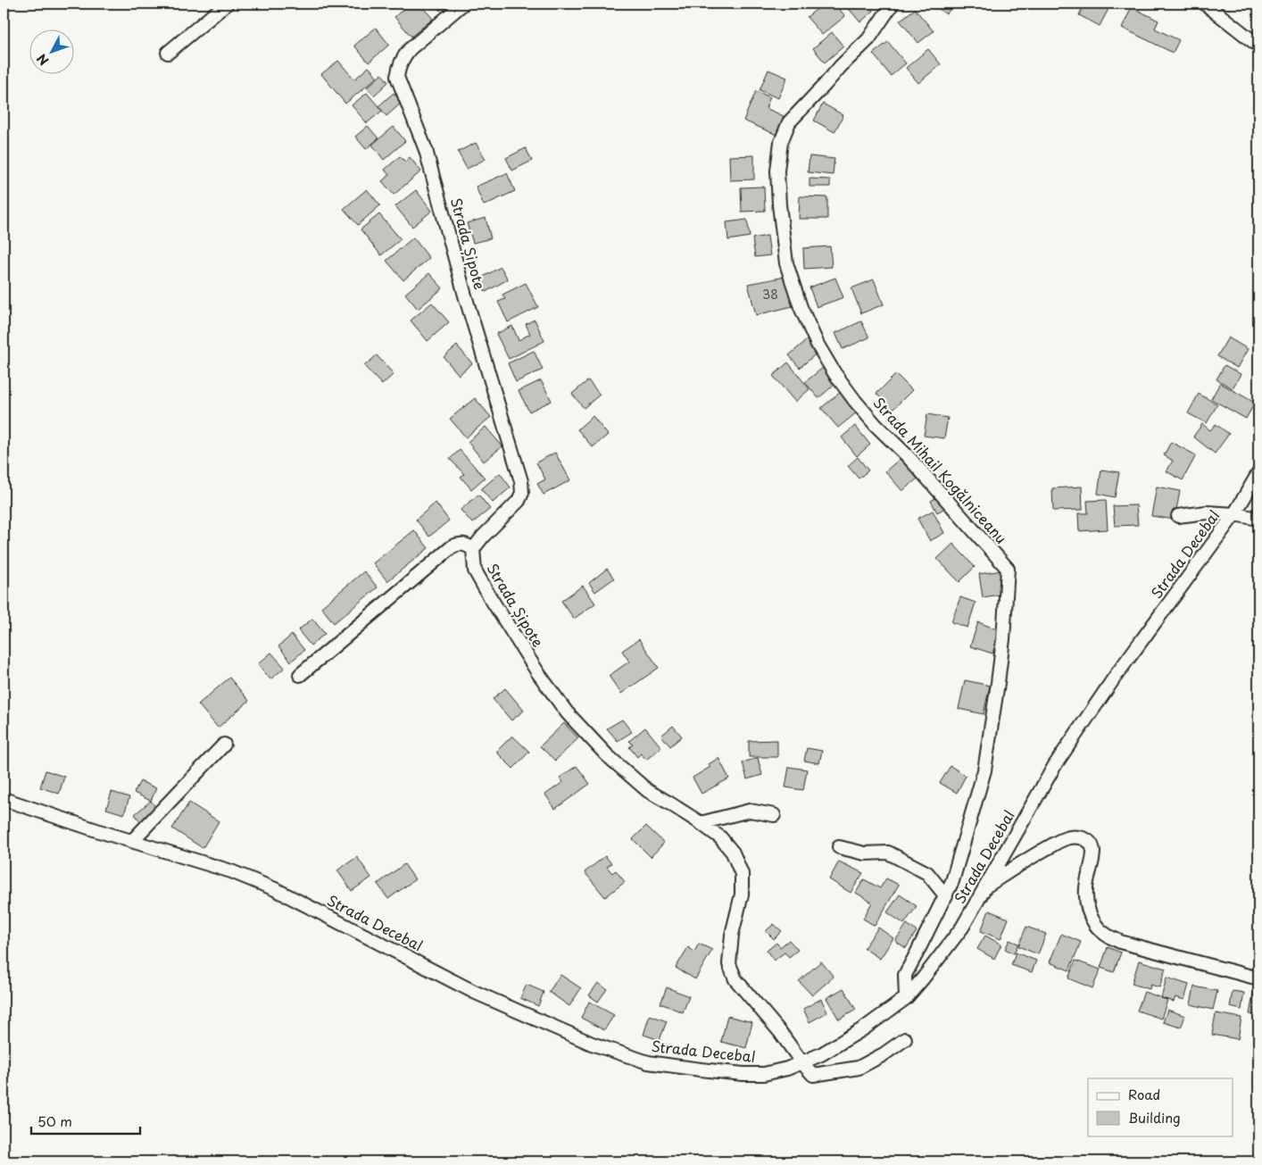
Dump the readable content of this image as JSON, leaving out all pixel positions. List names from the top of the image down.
{
  "streets": {
    "street": ["Strada Șipote", "Strada Mihail Kogălniceanu", "Strada Decebal"]
  },
  "crossings": [
    ["Strada Șipote", "Strada Decebal"],
    ["Strada Mihail Kogălniceanu", "Strada Decebal"]
  ],
  "house_numbers": ["38"],
  "legend": ["Road", "Building"],
  "scale_bar": "50 m",
  "north": "bottom left"
}
